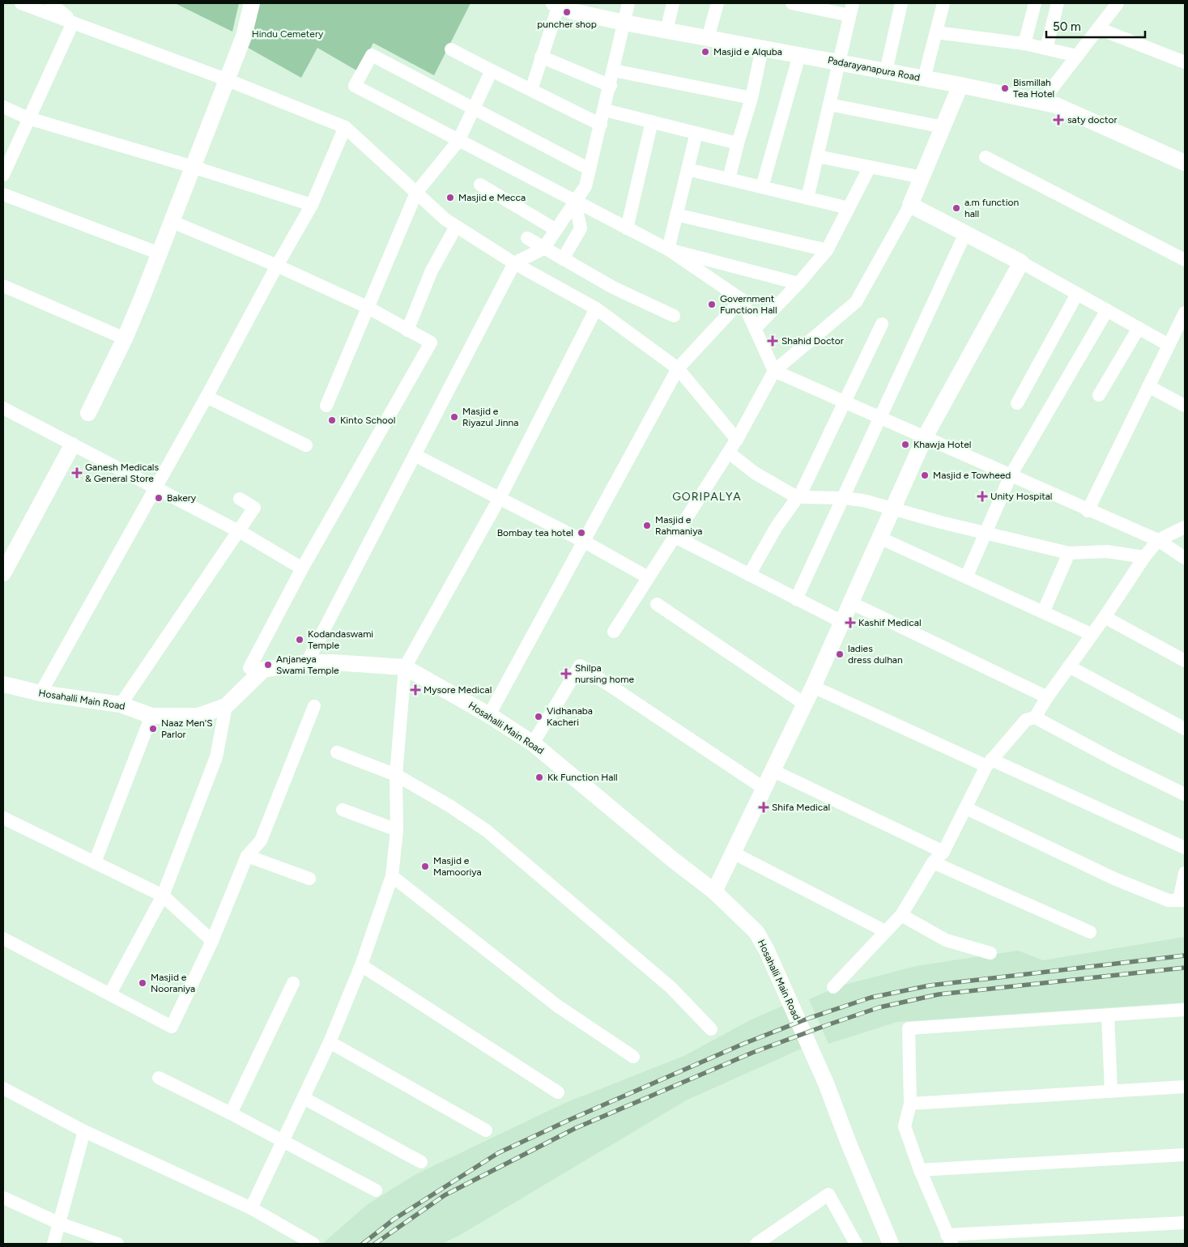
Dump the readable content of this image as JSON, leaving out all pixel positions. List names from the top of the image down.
{
  "streets": {
    "street": ["Padarayanapura Road", "Hosahalli Main Road"]
  },
  "districts": ["GORIPALYA"],
  "parks": ["Hindu Cemetery"],
  "places": {
    "other": [
      "puncher shop",
      "Masjid e Alquba",
      "Bismillah Tea Hotel",
      "Masjid e Mecca",
      "a.m function hall",
      "Government Function Hall",
      "Masjid e Riyazul Jinna",
      "Kinto School",
      "Khawja Hotel",
      "Masjid e Towheed",
      "Bakery",
      "Masjid e Rahmaniya",
      "Bombay tea hotel",
      "Kodandaswami Temple",
      "ladies dress dulhan",
      "Anjaneya Swami Temple",
      "Vidhanaba Kacheri",
      "Naaz Men'S Parlor",
      "Kk Function Hall",
      "Masjid e Mamooriya",
      "Masjid e Nooraniya"
    ],
    "health": [
      "saty doctor",
      "Shahid Doctor",
      "Ganesh Medicals & General Store",
      "Unity Hospital",
      "Kashif Medical",
      "Shilpa nursing home",
      "Mysore Medical",
      "Shifa Medical"
    ]
  },
  "scale_bar": "50 m"
}
